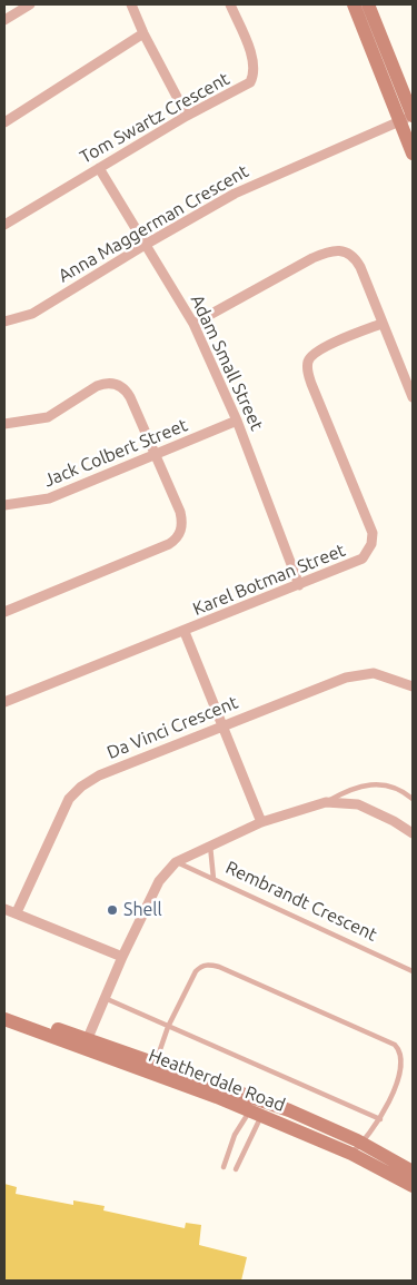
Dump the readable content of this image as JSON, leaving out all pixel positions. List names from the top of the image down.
{
  "streets": {
    "street": [
      "Tom Swartz Crescent",
      "Anna Maggerman Crescent",
      "Adam Small Street",
      "Jack Colbert Street",
      "Karel Botman Street",
      "Da Vinci Crescent",
      "Rembrandt Crescent",
      "Heatherdale Road"
    ]
  },
  "crossings": [
    ["Tom Swartz Crescent", "Adam Small Street"],
    ["Anna Maggerman Crescent", "Adam Small Street"],
    ["Adam Small Street", "Jack Colbert Street"],
    ["Adam Small Street", "Karel Botman Street"],
    ["Rembrandt Crescent", "Heatherdale Road"]
  ],
  "places": ["Shell"]
}
